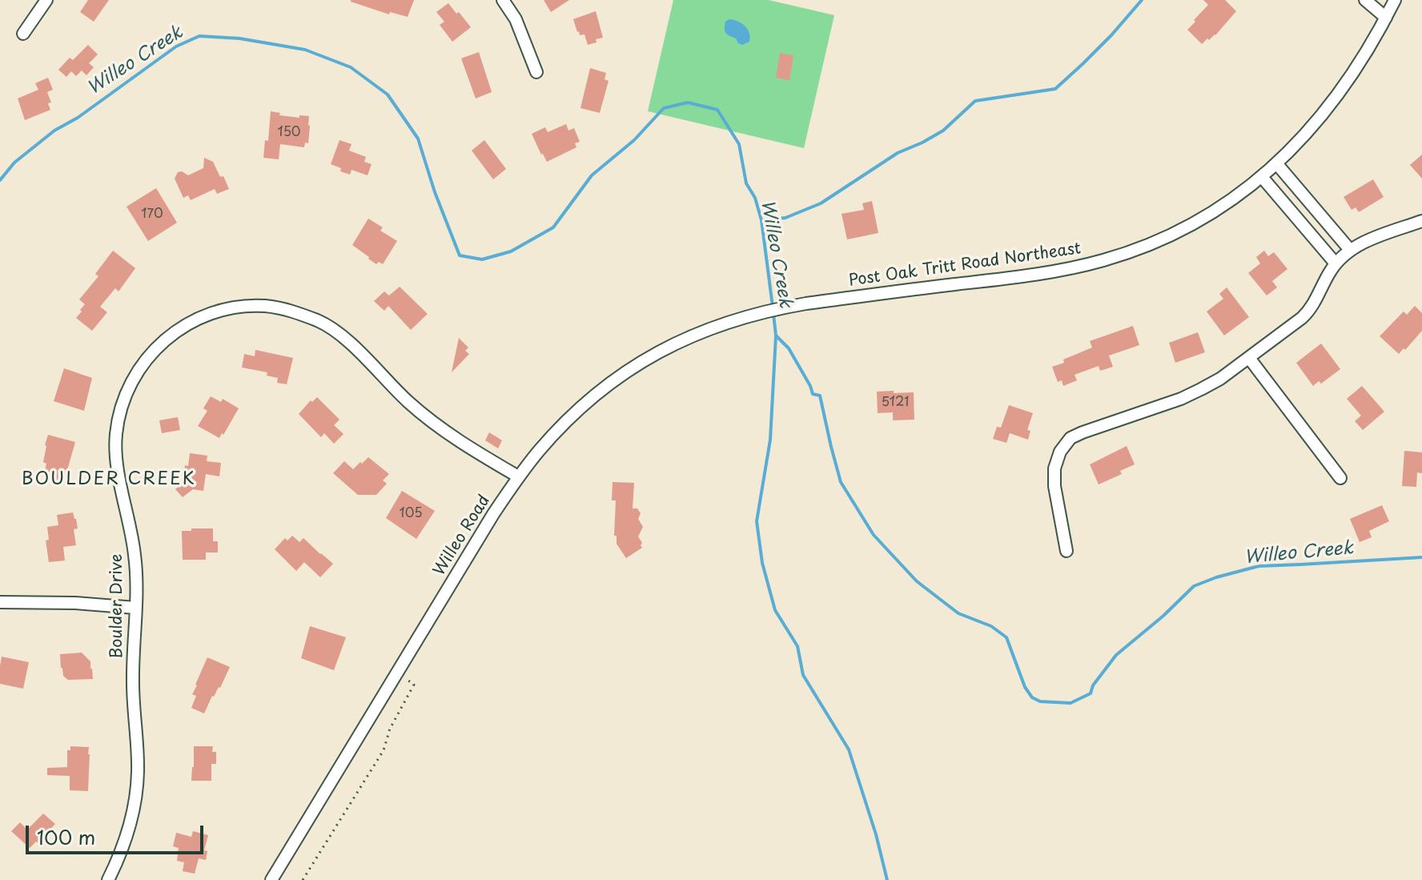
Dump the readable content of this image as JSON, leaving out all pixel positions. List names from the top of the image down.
{
  "streets": {
    "street": ["Post Oak Tritt Road Northeast", "Willeo Road", "Boulder Drive"]
  },
  "crossings": [
    ["Post Oak Tritt Road Northeast", "Willeo Road"],
    ["Willeo Road", "Boulder Drive"]
  ],
  "districts": ["BOULDER CREEK"],
  "water": ["Willeo Creek"],
  "house_numbers": [
    "150",
    "170",
    "5121",
    "105"
  ],
  "scale_bar": "100 m"
}
